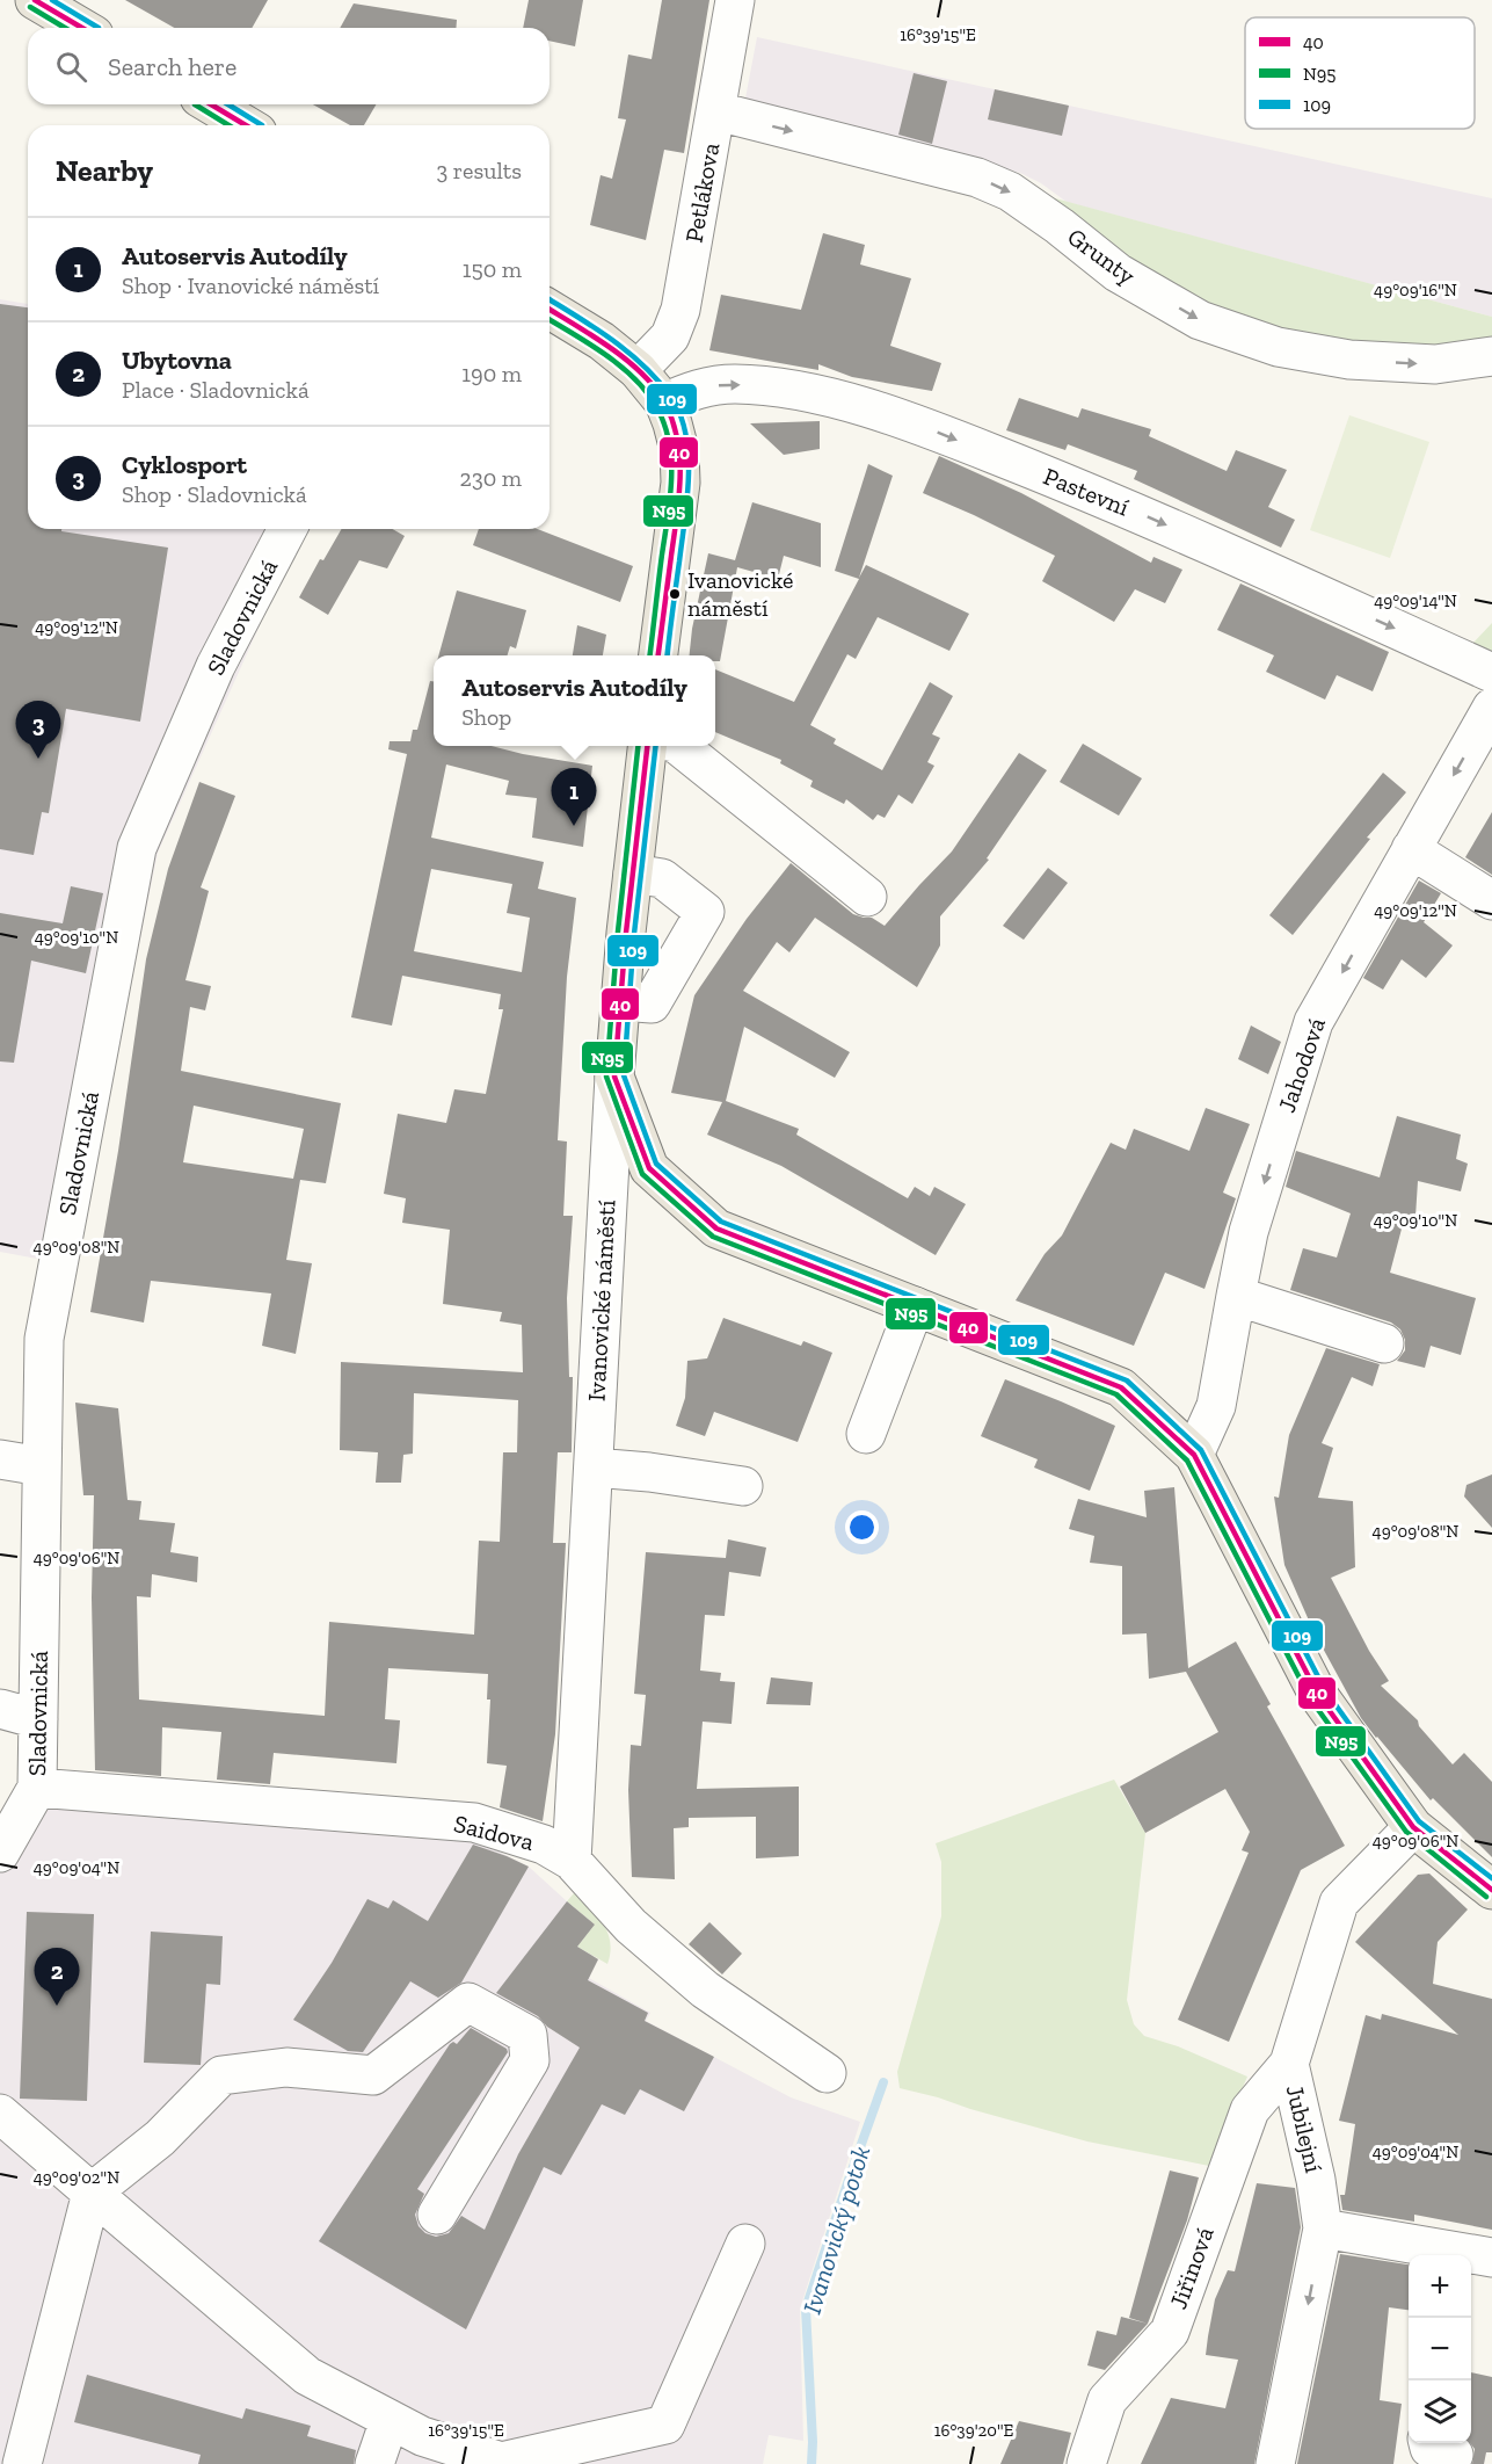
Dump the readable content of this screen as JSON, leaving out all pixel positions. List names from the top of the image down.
{
  "streets": {
    "main road": ["Ivanovické náměstí"],
    "street": [
      "Petlákova",
      "Grunty",
      "Pastevní",
      "Sladovnická",
      "Jahodová",
      "Saidova",
      "Jubilejní",
      "Jiřinová"
    ]
  },
  "crossings": [
    ["Petlákova", "Grunty"],
    ["Sladovnická", "Saidova"],
    ["Ivanovické náměstí", "Saidova"],
    ["Jubilejní", "Jiřinová"]
  ],
  "one_way": [
    "Grunty",
    "Pastevní",
    "Jahodová",
    "Jubilejní"
  ],
  "water": ["Ivanovický potok"],
  "places": ["Ivanovické náměstí"],
  "lines": ["transit line 40", "transit line 109", "transit line N95"],
  "legend": ["40", "N95", "109"],
  "page": {
    "search": "Search here",
    "heading": ["Nearby", "3 results"],
    "list": [
      {
        "mark": "1",
        "name": "Autoservis Autodíly",
        "note": "Shop · Ivanovické náměstí",
        "value": "150 m"
      },
      {
        "mark": "2",
        "name": "Ubytovna",
        "note": "Place · Sladovnická",
        "value": "190 m"
      },
      {
        "mark": "3",
        "name": "Cyklosport",
        "note": "Shop · Sladovnická",
        "value": "230 m"
      }
    ],
    "popup": ["Autoservis Autodíly", "Shop"],
    "pins": ["3", "1", "2"],
    "map_buttons": ["+", "−"]
  },
  "coordinates": [
    "16°39'15\"E",
    "49°09'16\"N",
    "49°09'14\"N",
    "49°09'12\"N",
    "49°09'10\"N",
    "49°09'08\"N",
    "49°09'06\"N",
    "49°09'04\"N",
    "49°09'02\"N",
    "16°39'20\"E"
  ]
}
